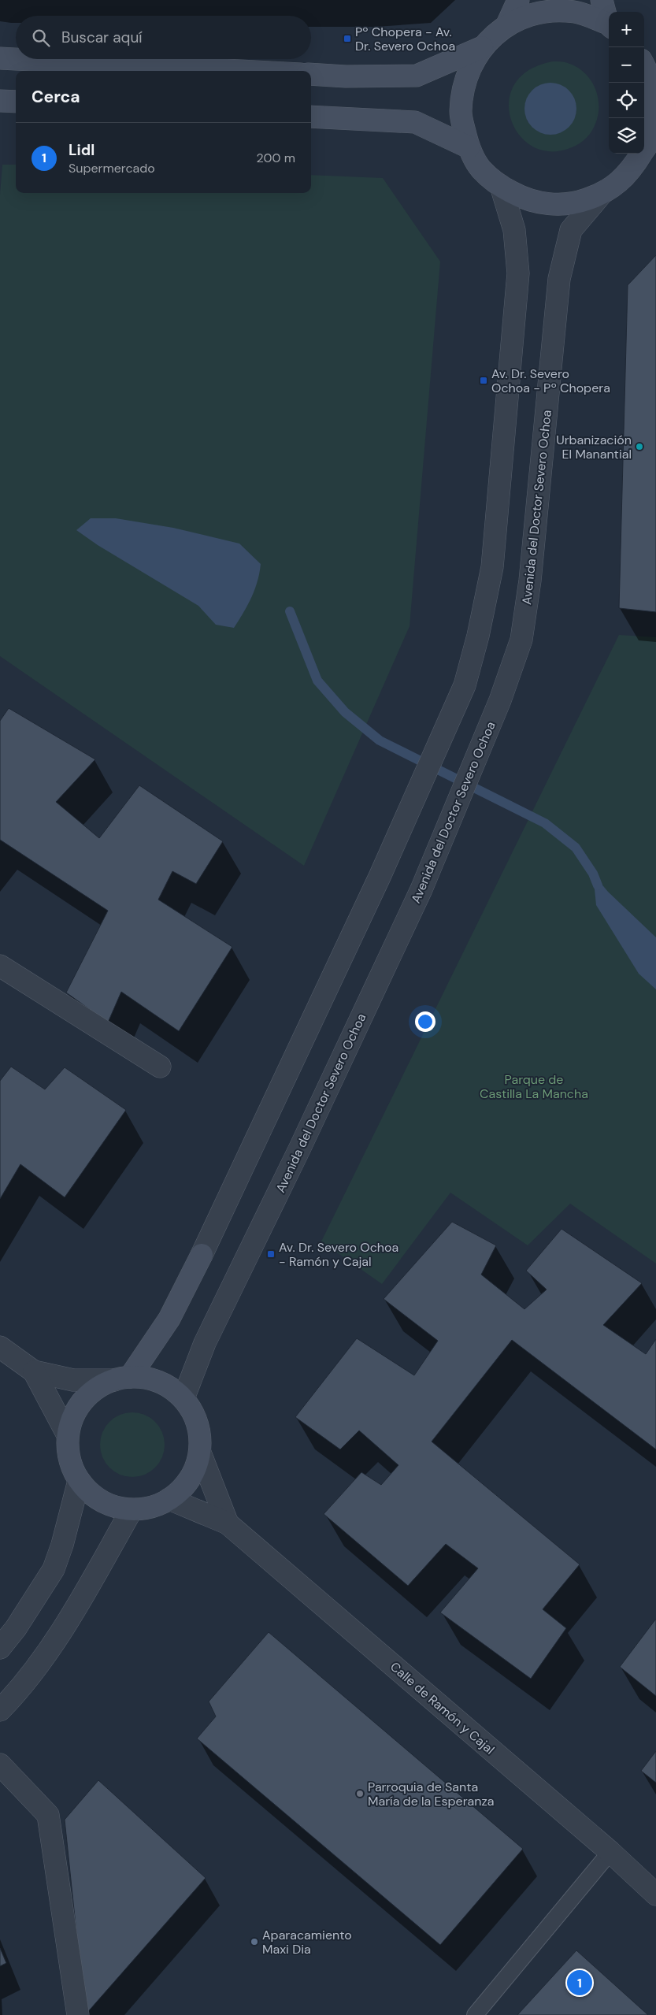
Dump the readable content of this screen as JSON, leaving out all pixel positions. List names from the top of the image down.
{
  "streets": {
    "street": ["Avenida del Doctor Severo Ochoa", "Calle de Ramón y Cajal"]
  },
  "crossings": [
    ["Avenida del Doctor Severo Ochoa", "Calle de Ramón y Cajal"]
  ],
  "parks": ["Parque de Castilla La Mancha"],
  "places": {
    "transit": ["Pº Chopera - Av. Dr. Severo Ochoa", "Av. Dr. Severo Ochoa - Pº Chopera", "Av. Dr. Severo Ochoa - Ramón y Cajal"],
    "other": ["Urbanización El Manantial", "Parroquia de Santa María de la Esperanza", "Aparacamiento Maxi Dia"]
  },
  "page": {
    "map_buttons": ["+", "−"],
    "search": "Buscar aquí",
    "heading": "Cerca",
    "list": [
      {
        "mark": "1",
        "name": "Lidl",
        "note": "Supermercado",
        "value": "200 m"
      }
    ],
    "pins": "1"
  }
}
